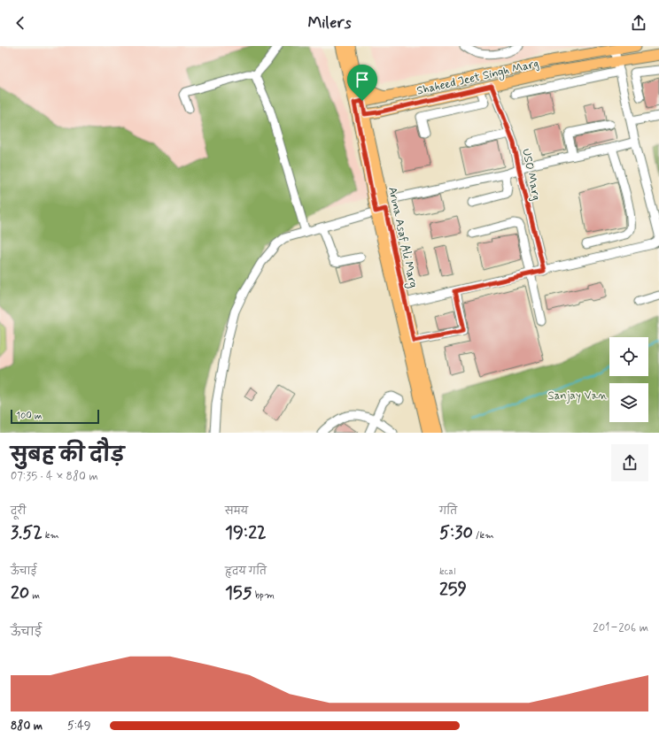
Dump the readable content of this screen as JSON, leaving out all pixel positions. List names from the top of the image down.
{
  "streets": {
    "main road": ["Shaheed Jeet Singh Marg", "Aruna Asaf Ali Marg"],
    "street": ["USO Marg"]
  },
  "crossings": [
    ["Shaheed Jeet Singh Marg", "USO Marg"],
    ["Shaheed Jeet Singh Marg", "Aruna Asaf Ali Marg"]
  ],
  "parks": ["Sanjay Van"],
  "scale_bar": "100 m",
  "page": {
    "header": "Milers",
    "scale": "100 m",
    "heading": ["सुबह की दौड़", "07:35 · 4 × 880 m"],
    "stats": [
      ["दूरी", "3.52 km"],
      ["समय", "19:22"],
      ["गति", "5:30 /km"],
      ["ऊँचाई", "20 m"],
      ["हृदय गति", "155 bpm"],
      ["kcal", "259"]
    ],
    "chart": ["ऊँचाई", "201–206 m"],
    "list": [
      {
        "name": "880 m",
        "note": "5:49"
      }
    ]
  }
}
